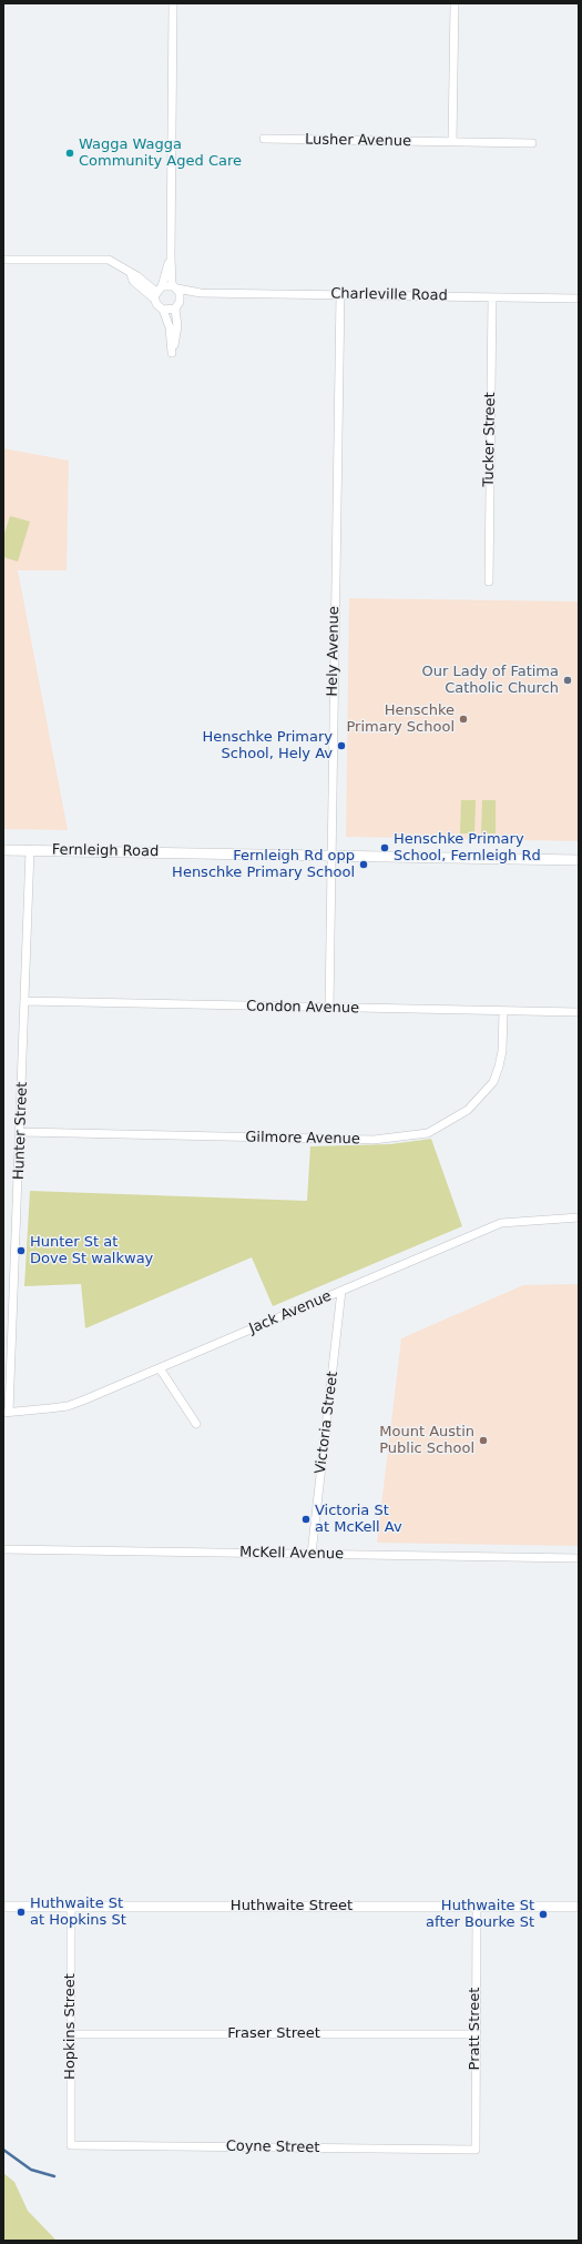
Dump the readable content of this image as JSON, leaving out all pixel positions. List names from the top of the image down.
{
  "streets": {
    "street": [
      "Lusher Avenue",
      "Charleville Road",
      "Tucker Street",
      "Hely Avenue",
      "Fernleigh Road",
      "Condon Avenue",
      "Hunter Street",
      "Gilmore Avenue",
      "Jack Avenue",
      "Victoria Street",
      "McKell Avenue",
      "Huthwaite Street",
      "Hopkins Street",
      "Pratt Street",
      "Fraser Street",
      "Coyne Street"
    ]
  },
  "crossings": [
    ["Charleville Road", "Tucker Street"],
    ["Charleville Road", "Hely Avenue"],
    ["Hely Avenue", "Fernleigh Road"],
    ["Hely Avenue", "Condon Avenue"],
    ["Fernleigh Road", "Hunter Street"],
    ["Condon Avenue", "Hunter Street"],
    ["Condon Avenue", "Gilmore Avenue"],
    ["Hunter Street", "Gilmore Avenue"],
    ["Hunter Street", "Jack Avenue"],
    ["Jack Avenue", "Victoria Street"],
    ["Victoria Street", "McKell Avenue"],
    ["Huthwaite Street", "Hopkins Street"],
    ["Huthwaite Street", "Pratt Street"],
    ["Hopkins Street", "Fraser Street"],
    ["Hopkins Street", "Coyne Street"],
    ["Pratt Street", "Fraser Street"],
    ["Pratt Street", "Coyne Street"]
  ],
  "places": [
    "Wagga Wagga Community Aged Care",
    "Our Lady of Fatima Catholic Church",
    "Henschke Primary School",
    "Henschke Primary School, Hely Av",
    "Henschke Primary School, Fernleigh Rd",
    "Fernleigh Rd opp Henschke Primary School",
    "Hunter St at Dove St walkway",
    "Mount Austin Public School",
    "Victoria St at McKell Av",
    "Huthwaite St at Hopkins St",
    "Huthwaite St after Bourke St"
  ]
}
